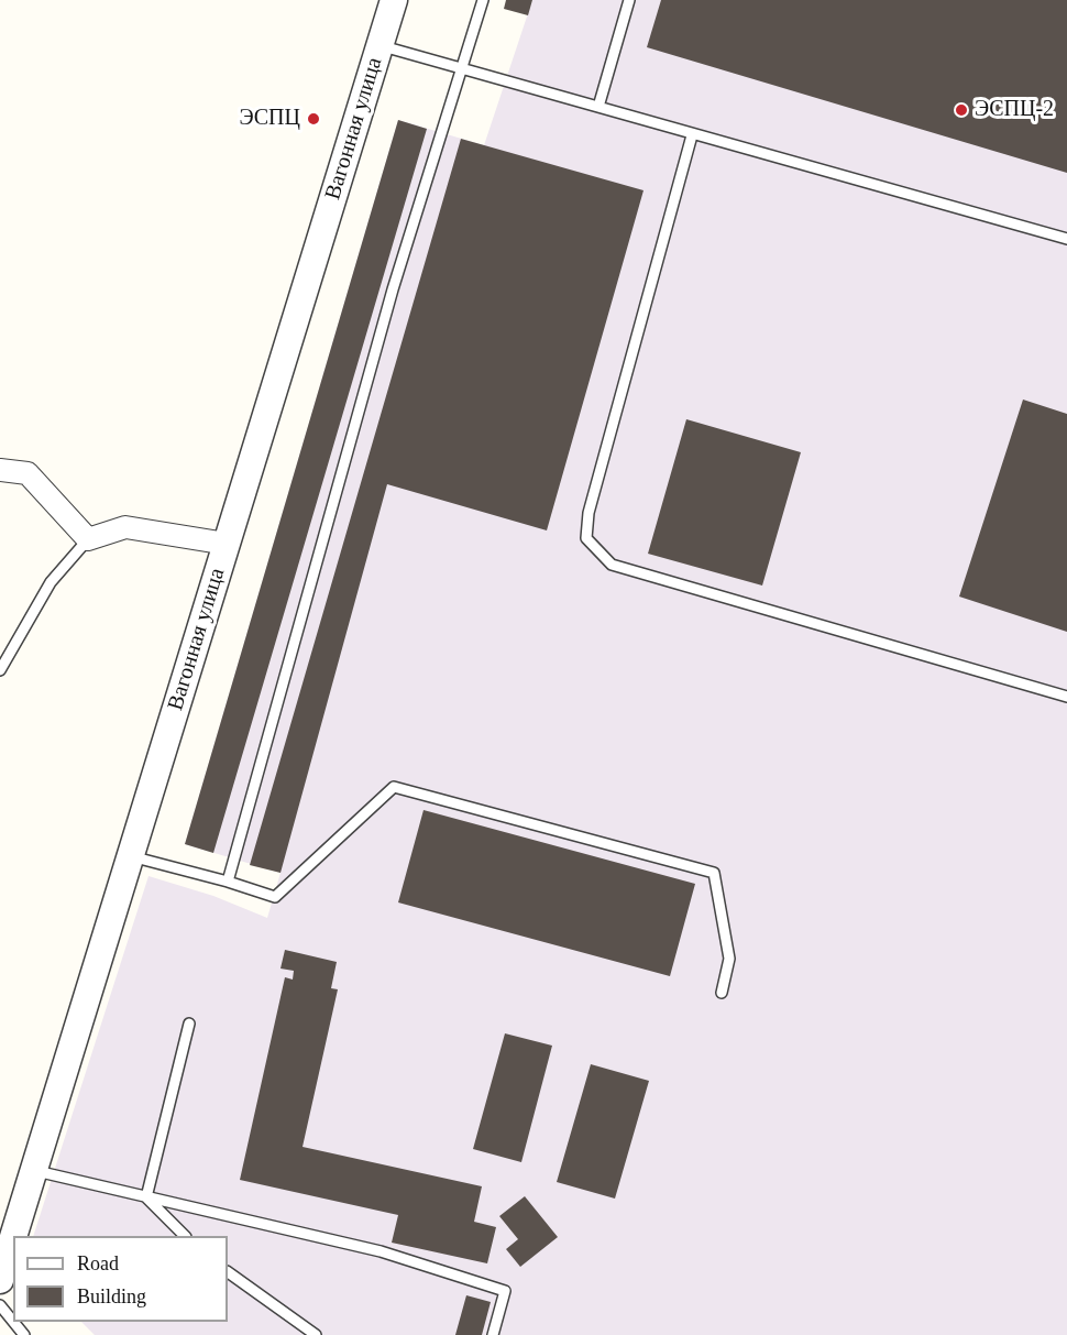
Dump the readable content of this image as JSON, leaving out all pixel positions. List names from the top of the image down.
{
  "streets": {
    "street": ["Вагонная улица"]
  },
  "places": ["ЭСПЦ-2", "ЭСПЦ"],
  "legend": ["Road", "Building"]
}
